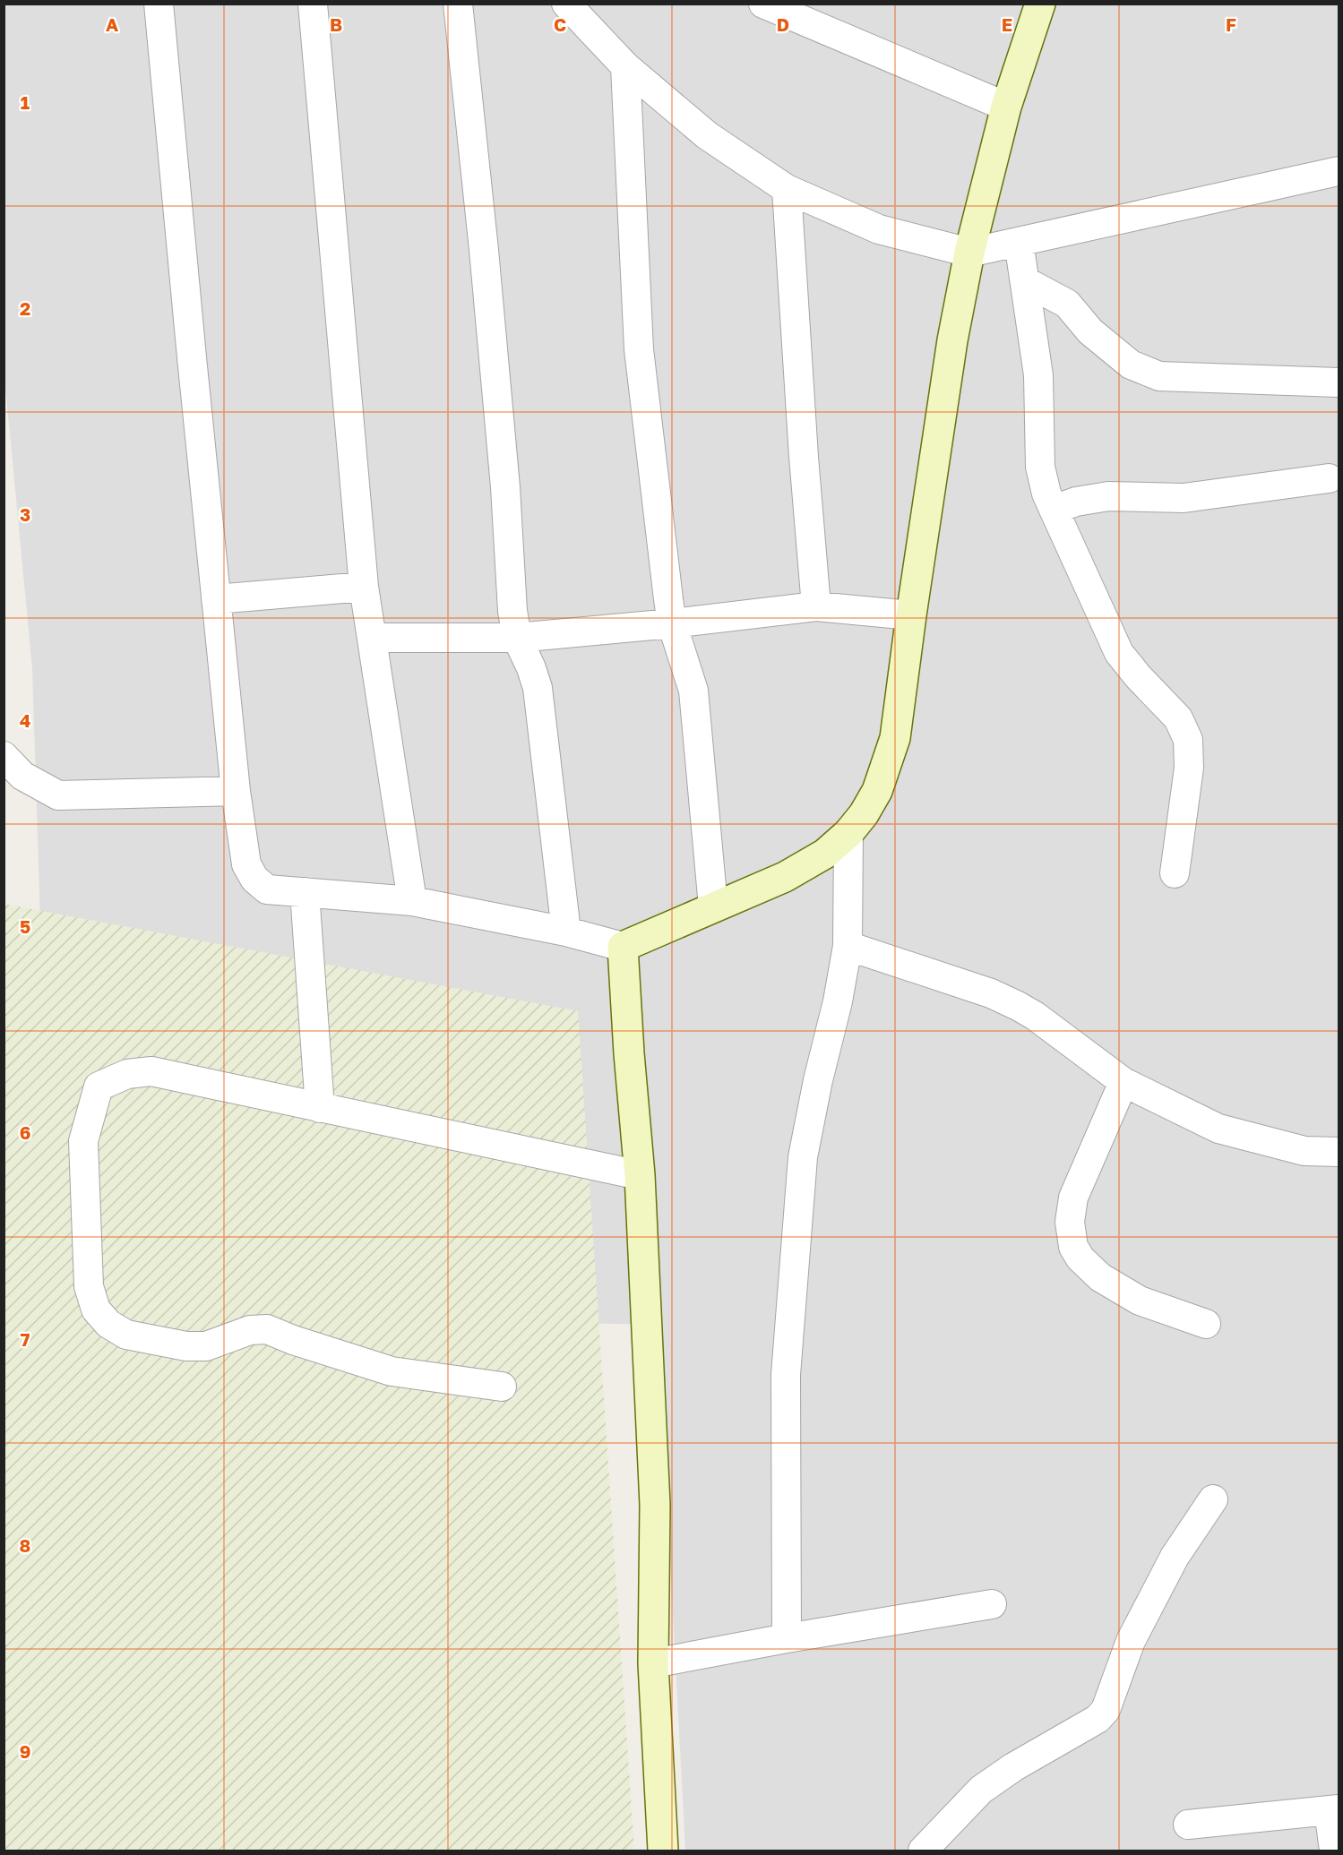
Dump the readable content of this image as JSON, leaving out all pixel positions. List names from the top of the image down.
{
  "grid": {
    "columns": [
      "A",
      "B",
      "C",
      "D",
      "E",
      "F"
    ],
    "rows": [
      "1",
      "2",
      "3",
      "4",
      "5",
      "6",
      "7",
      "8",
      "9"
    ]
  }
}
